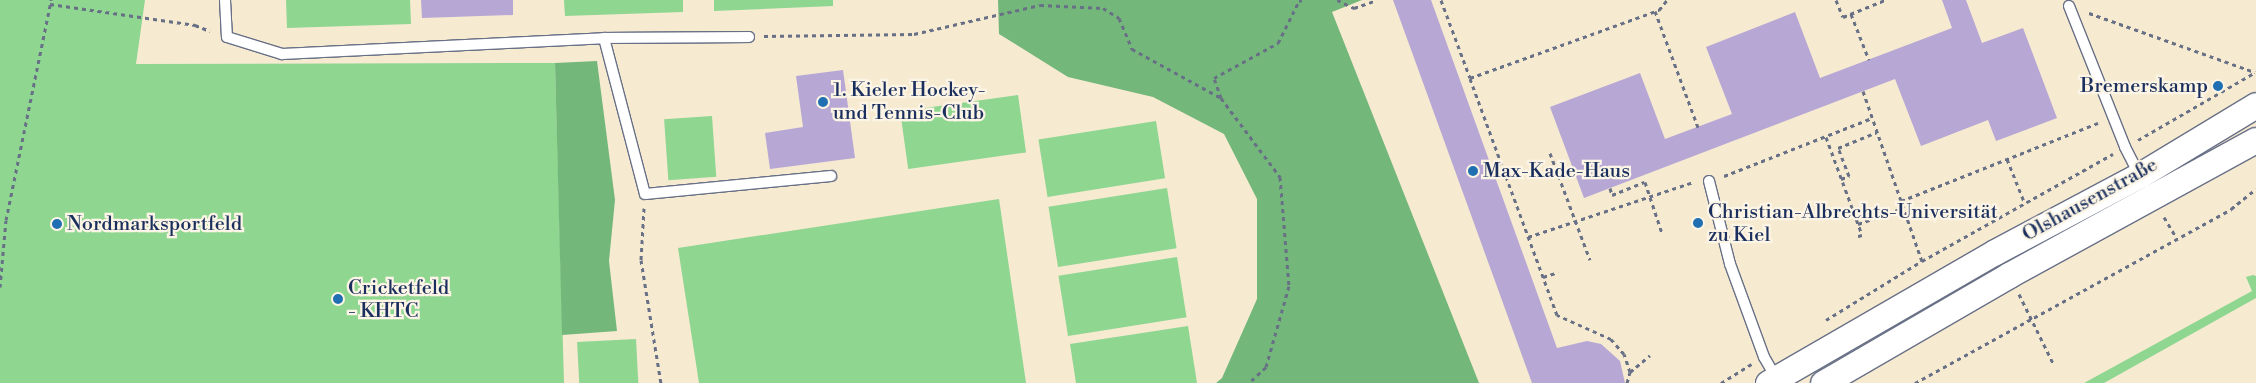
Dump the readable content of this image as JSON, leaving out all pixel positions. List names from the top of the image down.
{
  "streets": {
    "street": ["Olshausenstraße"]
  },
  "places": [
    "Bremerskamp",
    "1. Kieler Hockey- und Tennis-Club",
    "Max-Kade-Haus",
    "Christian-Albrechts-Universität zu Kiel",
    "Nordmarksportfeld",
    "Cricketfeld - KHTC"
  ]
}
